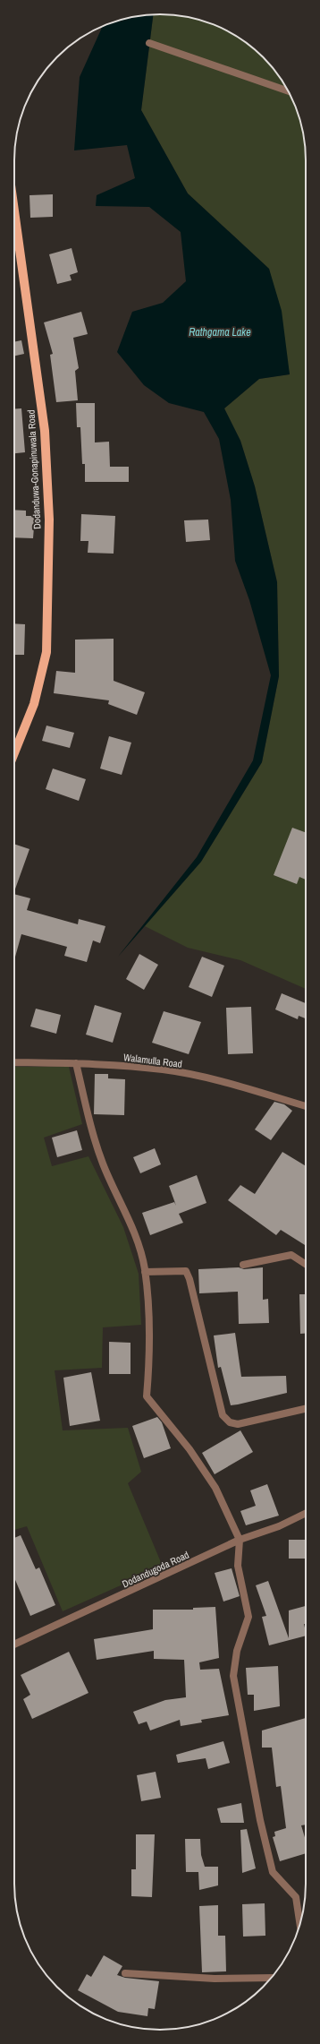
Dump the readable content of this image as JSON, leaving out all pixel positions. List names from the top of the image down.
{
  "streets": {
    "main road": ["Dodanduwa-Gonapinuwala Road"],
    "street": ["Walamulla Road", "Dodandugoda Road"]
  },
  "water": ["Rathgama Lake"]
}
